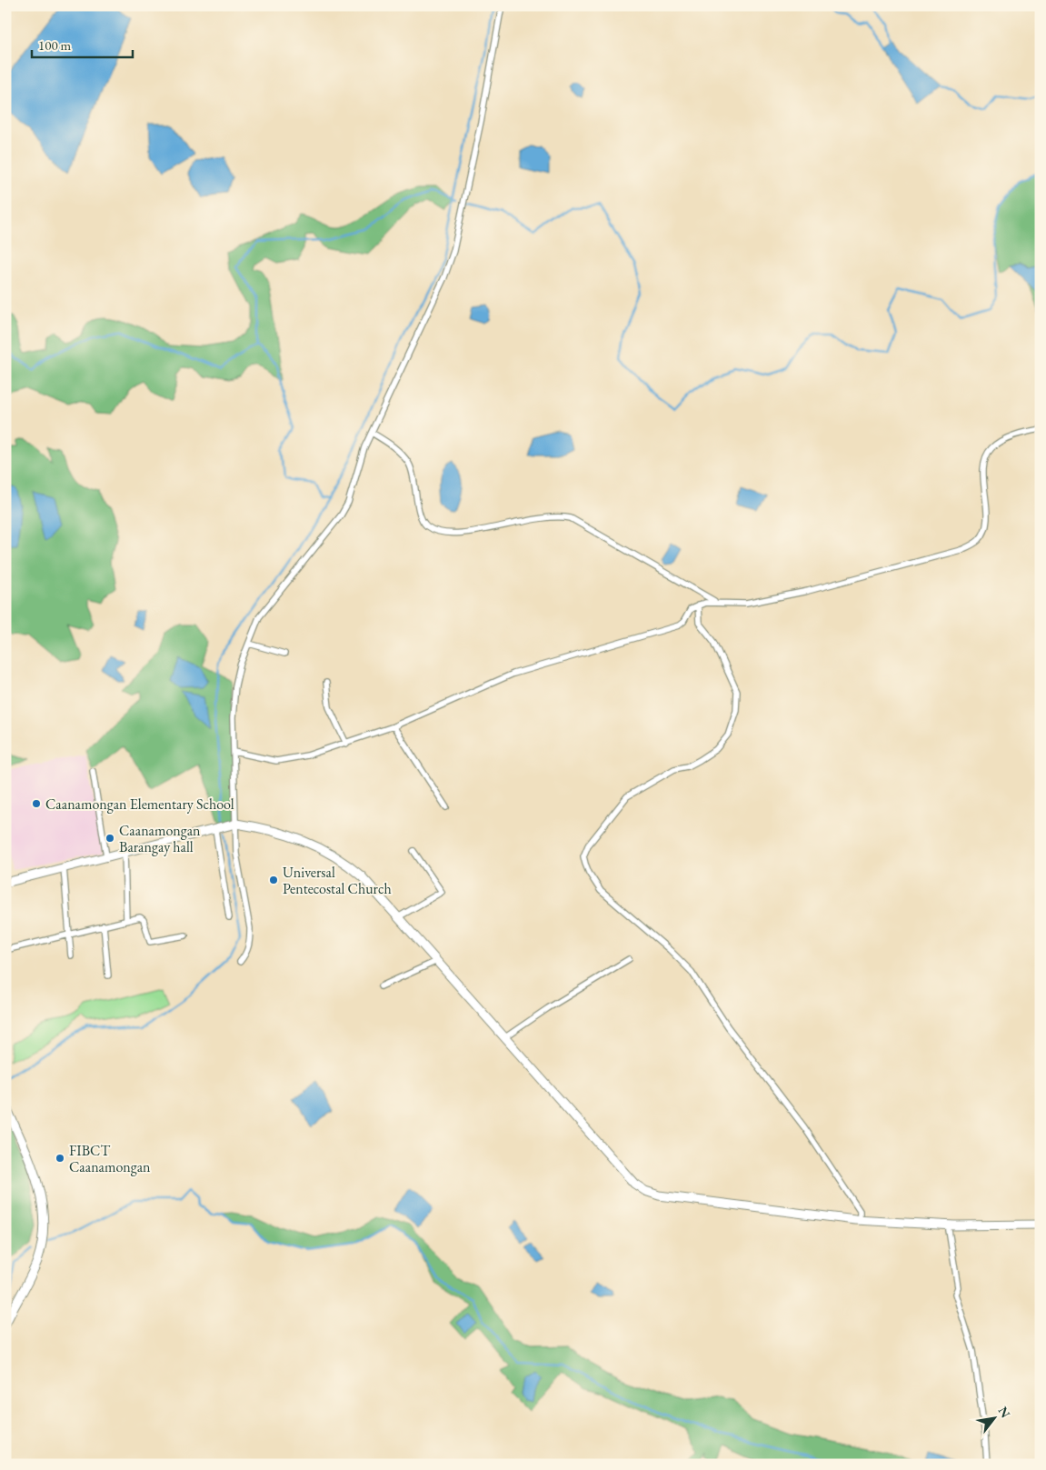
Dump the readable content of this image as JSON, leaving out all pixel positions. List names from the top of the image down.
{
  "places": [
    "Caanamongan Elementary School",
    "Caanamongan Barangay hall",
    "Universal Pentecostal Church",
    "FIBCT Caanamongan"
  ],
  "scale_bar": "100 m",
  "north": "top right"
}
